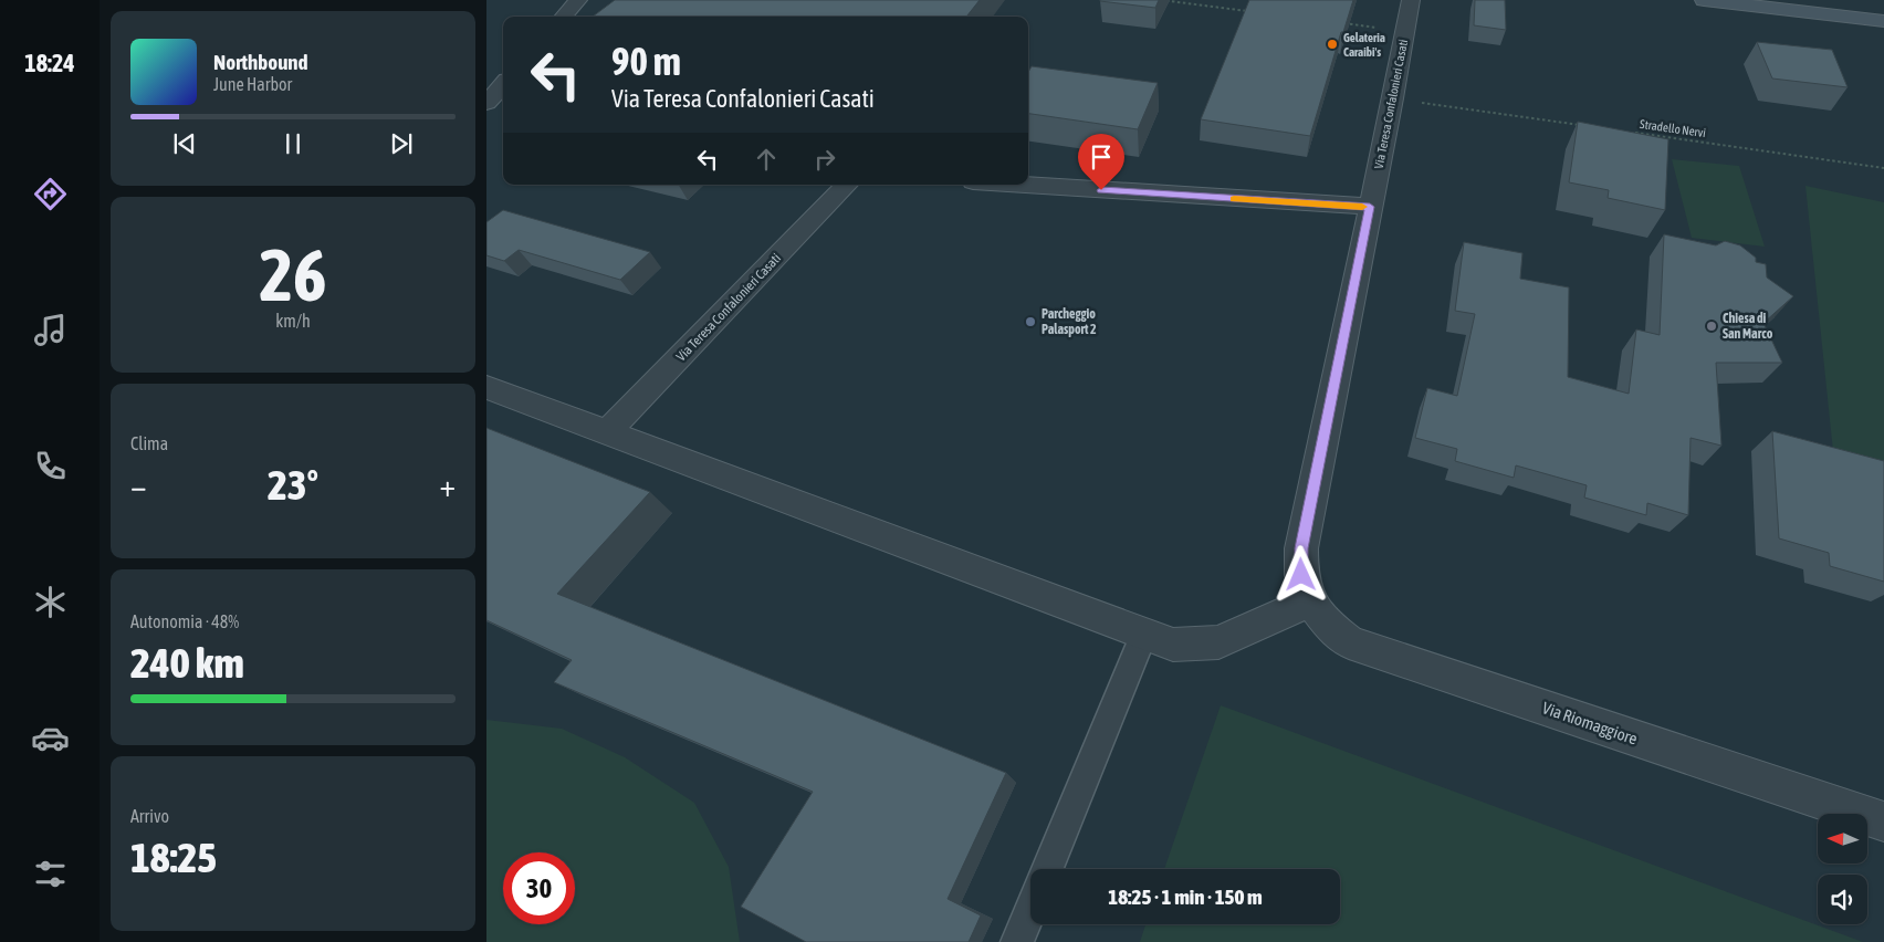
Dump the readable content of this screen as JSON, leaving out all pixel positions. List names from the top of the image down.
{
  "streets": {
    "street": ["Via Teresa Confalonieri Casati", "Via Riomaggiore"],
    "path": ["Stradello Nervi"]
  },
  "crossings": [
    ["Via Teresa Confalonieri Casati", "Via Riomaggiore"]
  ],
  "places": ["Gelateria Caraibi's", "Parcheggio Palasport 2", "Chiesa di San Marco"],
  "north": "left",
  "page": {
    "tabs": "18:24",
    "turn": ["90 m", "Via Teresa Confalonieri Casati"],
    "song": ["Northbound", "June Harbor"],
    "tile": [
      ["26", "km/h"],
      "Clima",
      ["Autonomia · 48%", "240 km"],
      ["Arrivo", "18:25"]
    ],
    "heat": ["−", "23°", "+"],
    "limit": "30",
    "trip": "18:25 · 1 min · 150 m"
  }
}
